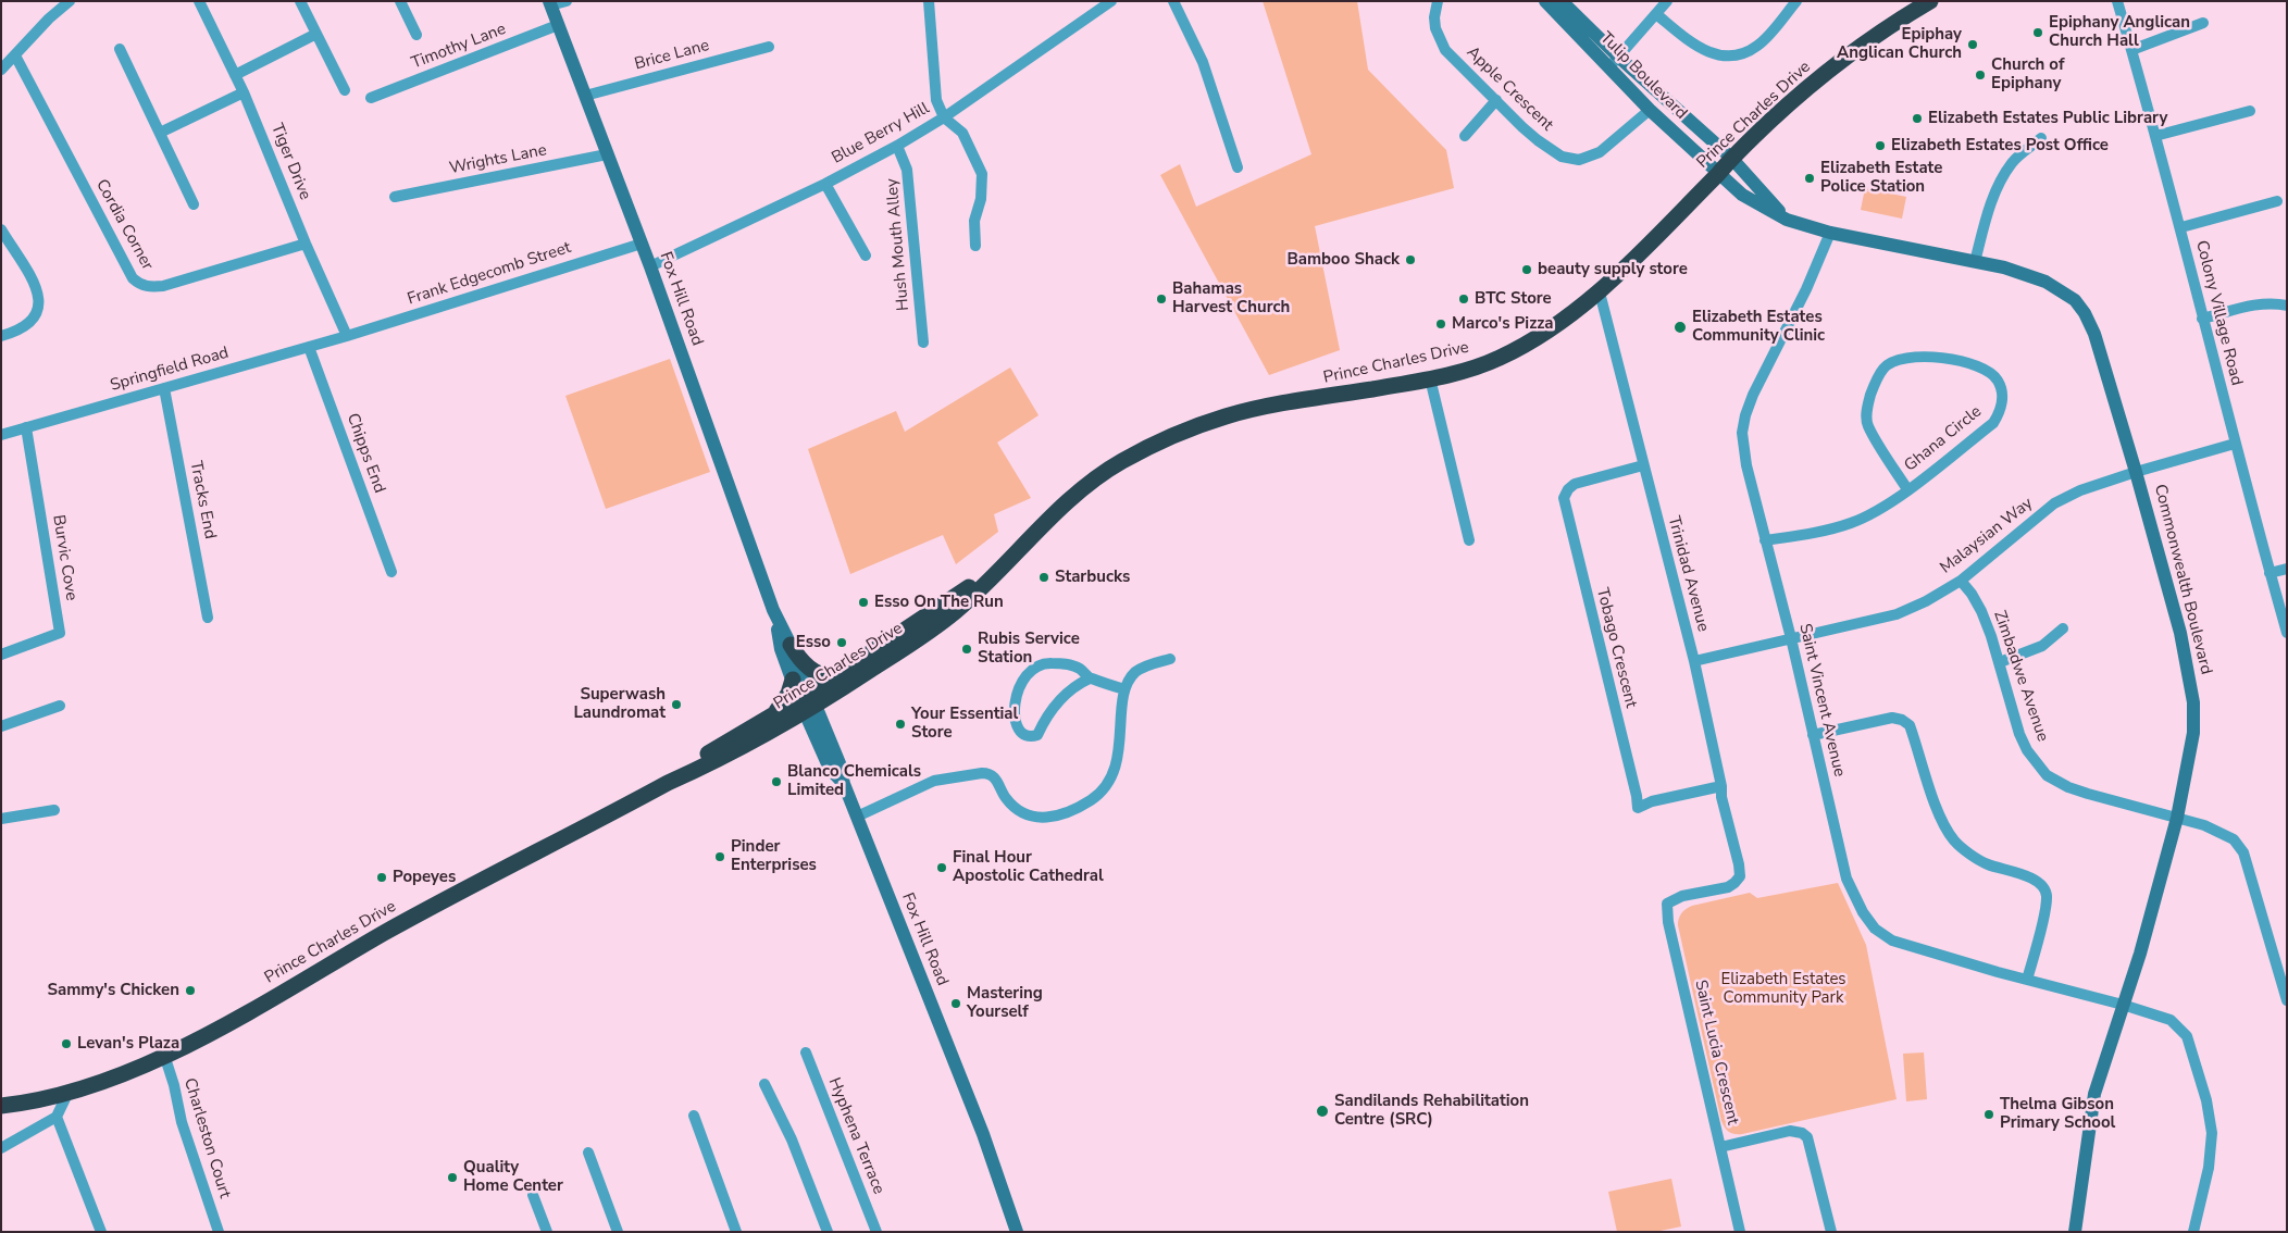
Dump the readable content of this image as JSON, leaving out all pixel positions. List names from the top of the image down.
{
  "streets": {
    "highway": ["Prince Charles Drive"],
    "street": [
      "Timothy Lane",
      "Brice Lane",
      "Tulip Boulevard",
      "Apple Crescent",
      "Blue Berry Hill",
      "Wrights Lane",
      "Tiger Drive",
      "Cordia Corner",
      "Hush Mouth Alley",
      "Frank Edgecomb Street",
      "Fox Hill Road",
      "Colony Village Road",
      "Springfield Road",
      "Ghana Circle",
      "Chipps End",
      "Tracks End",
      "Malaysian Way",
      "Burvic Cove",
      "Trinidad Avenue",
      "Commonwealth Boulevard",
      "Tobago Crescent",
      "Zimbadwe Avenue",
      "Saint Vincent Avenue",
      "Saint Lucia Crescent",
      "Hyphena Terrace",
      "Charleston Court"
    ]
  },
  "crossings": [
    ["Timothy Lane", "Fox Hill Road"],
    ["Brice Lane", "Fox Hill Road"],
    ["Tulip Boulevard", "Apple Crescent"],
    ["Tulip Boulevard", "Prince Charles Drive"],
    ["Tulip Boulevard", "Commonwealth Boulevard"],
    ["Prince Charles Drive", "Fox Hill Road"],
    ["Prince Charles Drive", "Trinidad Avenue"],
    ["Prince Charles Drive", "Commonwealth Boulevard"],
    ["Prince Charles Drive", "Charleston Court"],
    ["Blue Berry Hill", "Hush Mouth Alley"],
    ["Blue Berry Hill", "Fox Hill Road"],
    ["Wrights Lane", "Fox Hill Road"],
    ["Tiger Drive", "Cordia Corner"],
    ["Tiger Drive", "Frank Edgecomb Street"],
    ["Tiger Drive", "Springfield Road"],
    ["Frank Edgecomb Street", "Fox Hill Road"],
    ["Frank Edgecomb Street", "Springfield Road"],
    ["Colony Village Road", "Malaysian Way"],
    ["Springfield Road", "Chipps End"],
    ["Springfield Road", "Tracks End"],
    ["Springfield Road", "Burvic Cove"],
    ["Ghana Circle", "Saint Vincent Avenue"],
    ["Malaysian Way", "Trinidad Avenue"],
    ["Malaysian Way", "Commonwealth Boulevard"],
    ["Malaysian Way", "Zimbadwe Avenue"],
    ["Malaysian Way", "Saint Vincent Avenue"],
    ["Trinidad Avenue", "Tobago Crescent"],
    ["Trinidad Avenue", "Saint Lucia Crescent"],
    ["Commonwealth Boulevard", "Zimbadwe Avenue"],
    ["Commonwealth Boulevard", "Saint Vincent Avenue"]
  ],
  "parks": ["Elizabeth Estates Community Park"],
  "places": [
    "Epiphany Anglican Church Hall",
    "Epiphay Anglican Church",
    "Church of Epiphany",
    "Elizabeth Estates Public Library",
    "Elizabeth Estates Post Office",
    "Elizabeth Estate Police Station",
    "Bamboo Shack",
    "beauty supply store",
    "Bahamas Harvest Church",
    "BTC Store",
    "Marco's Pizza",
    "Elizabeth Estates Community Clinic",
    "Starbucks",
    "Esso On The Run",
    "Esso",
    "Rubis Service Station",
    "Superwash Laundromat",
    "Your Essential Store",
    "Blanco Chemicals Limited",
    "Pinder Enterprises",
    "Final Hour Apostolic Cathedral",
    "Popeyes",
    "Sammy's Chicken",
    "Mastering Yourself",
    "Levan's Plaza",
    "Sandilands Rehabilitation Centre (SRC)",
    "Thelma Gibson Primary School",
    "Quality Home Center"
  ]
}
